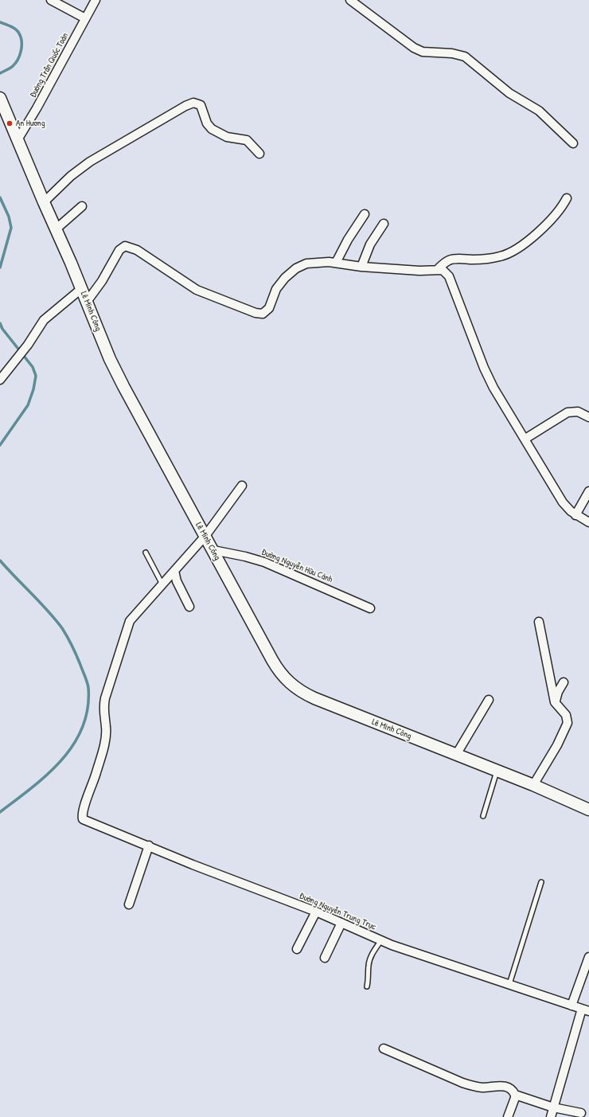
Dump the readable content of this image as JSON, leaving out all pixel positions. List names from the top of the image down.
{
  "streets": {
    "main road": ["Lê Minh Công"],
    "street": ["Đường Trần Quốc Toản", "Đường Nguyễn Hữu Cảnh", "Đường Nguyễn Trung Trực"]
  },
  "crossings": [
    ["Đường Trần Quốc Toản", "Lê Minh Công"],
    ["Lê Minh Công", "Đường Nguyễn Hữu Cảnh"]
  ],
  "places": ["An Hương"]
}
